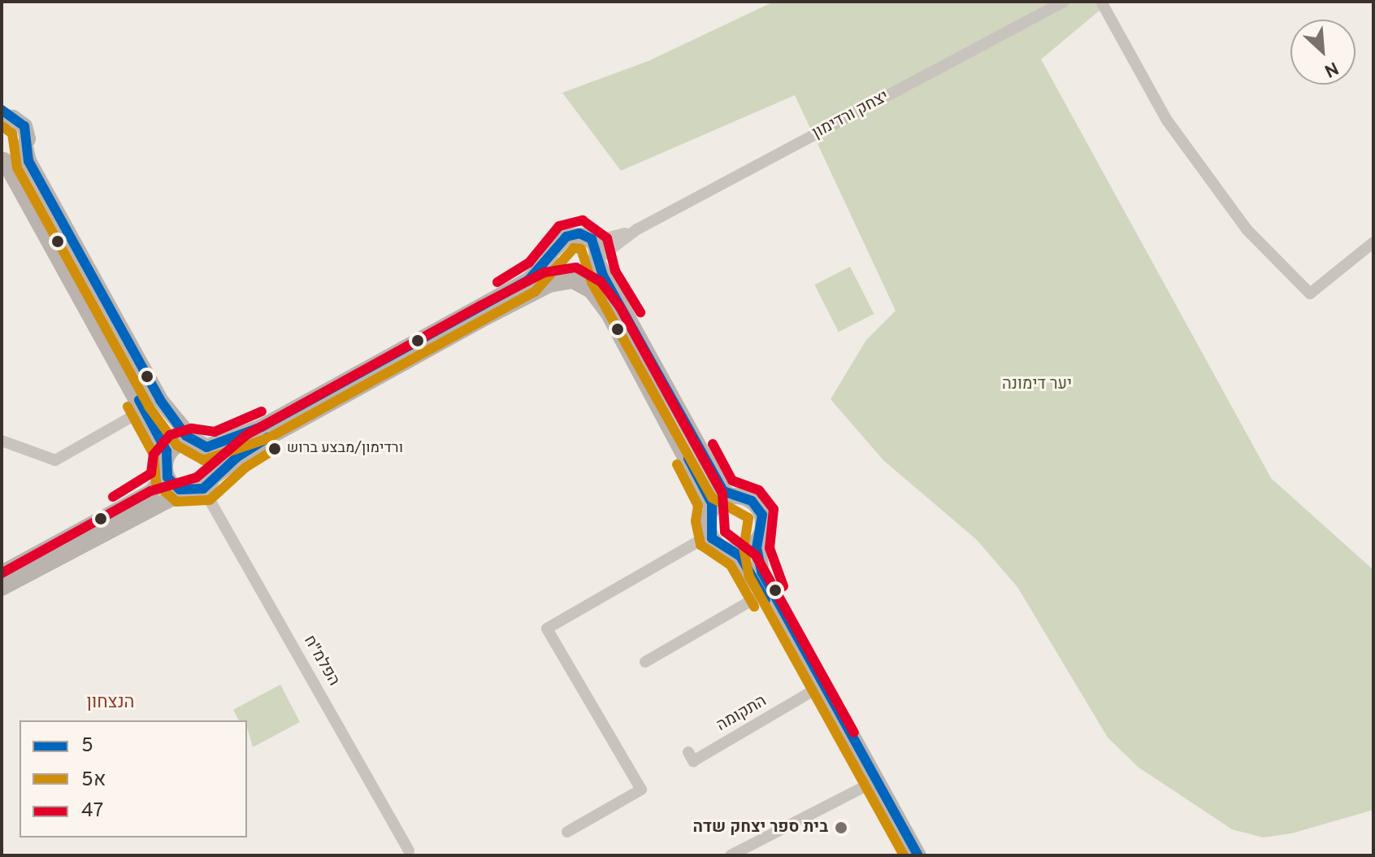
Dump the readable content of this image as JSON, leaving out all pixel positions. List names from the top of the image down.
{
  "streets": {
    "street": ["יצחק ורדימון", "הפלמ\"ח", "התקומה"]
  },
  "districts": ["הנצחון"],
  "parks": ["יער דימונה"],
  "places": ["ורדימון/מבצע ברוש", "בית ספר יצחק שדה"],
  "lines": ["transit line 5", "transit line 5א", "transit line 47"],
  "legend": ["5", "5א", "47"],
  "north": "bottom right"
}
